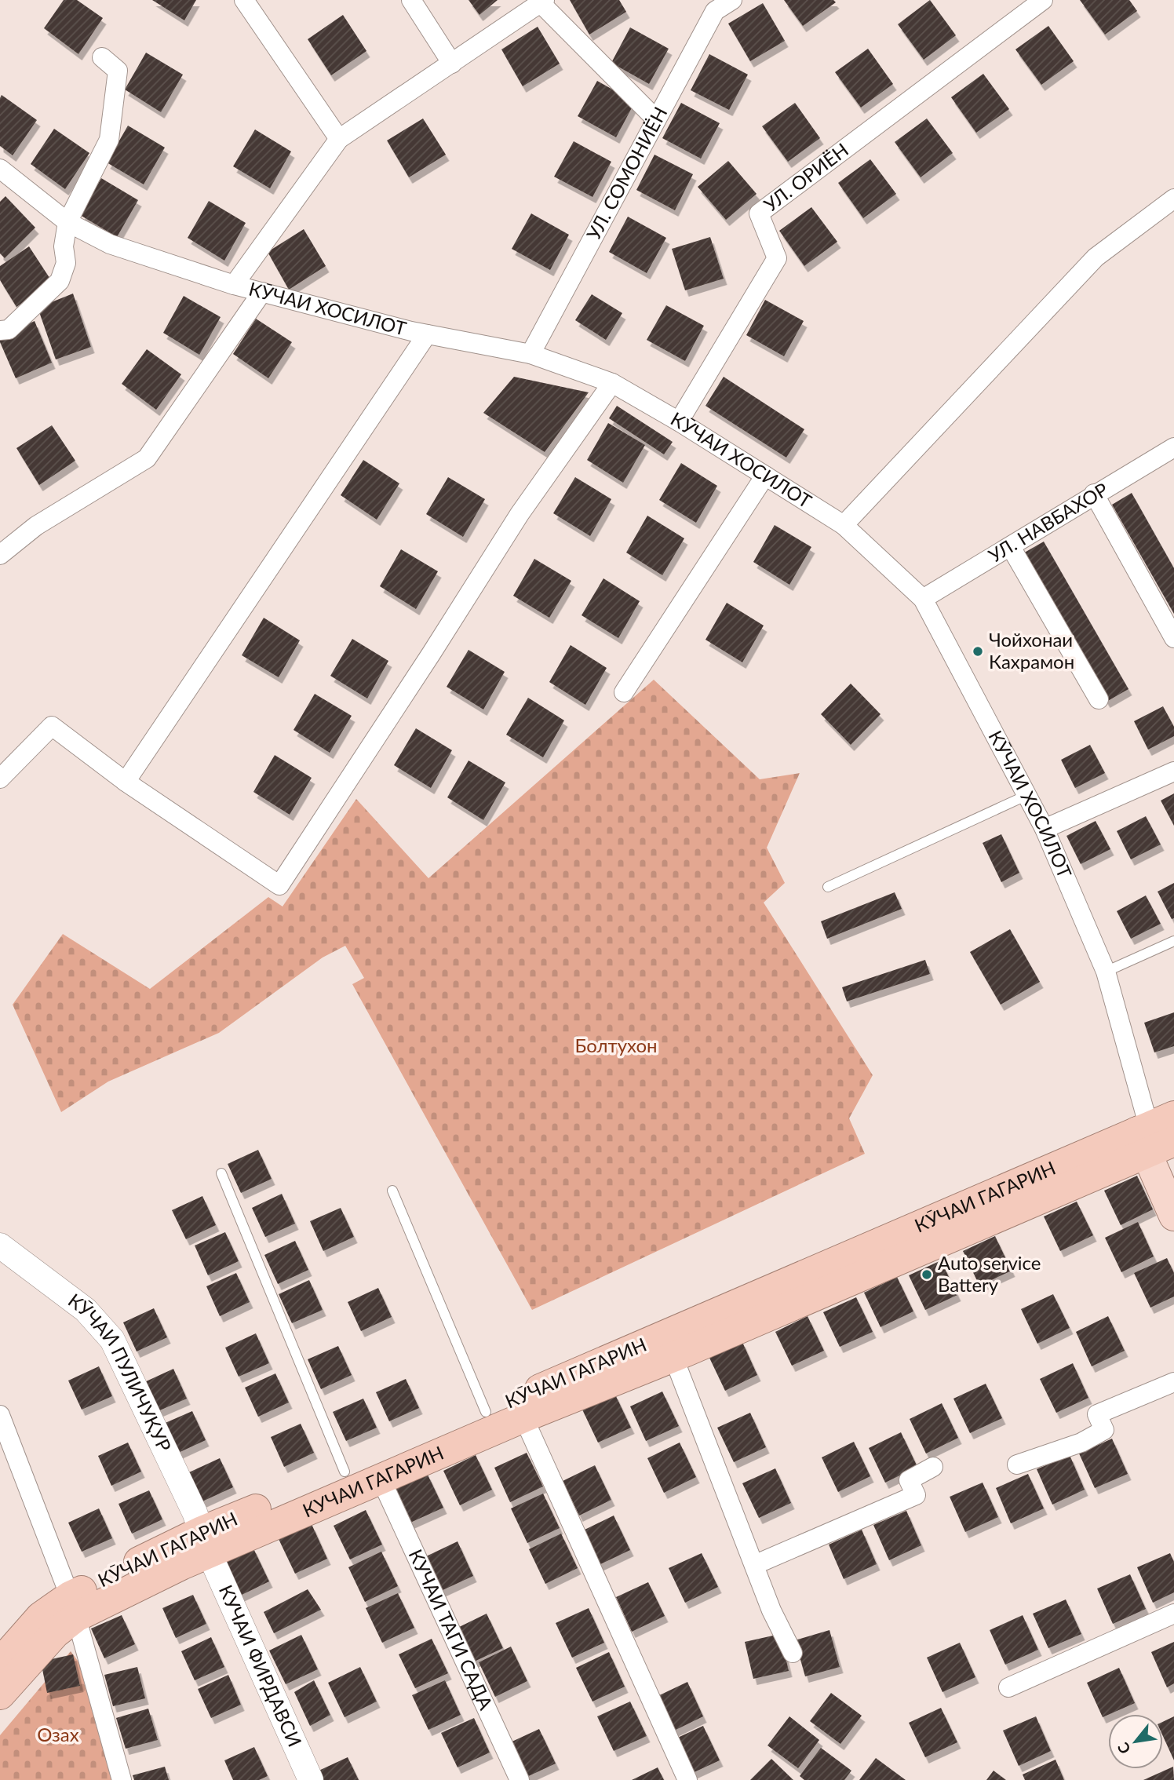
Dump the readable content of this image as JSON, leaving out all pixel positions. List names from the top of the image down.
{
  "streets": {
    "highway": ["КӮЧАИ ГАГАРИН", "КУЧАИ ГАГАРИН"],
    "street": [
      "УЛ. СОМОНИЁН",
      "УЛ. ОРИЁН",
      "КӮЧАИ ХОСИЛОТ",
      "УЛ. НАВБАХОР",
      "КӮЧАИ ПУЛИЧУҚУР",
      "КУЧАИ ТАГИ САДА",
      "КУЧАИ ФИРДАВСИ"
    ]
  },
  "crossings": [
    ["УЛ. СОМОНИЁН", "КӮЧАИ ХОСИЛОТ"],
    ["УЛ. ОРИЁН", "КӮЧАИ ХОСИЛОТ"],
    ["КӮЧАИ ХОСИЛОТ", "УЛ. НАВБАХОР"],
    ["КӮЧАИ ХОСИЛОТ", "КӮЧАИ ГАГАРИН"],
    ["КӮЧАИ ГАГАРИН", "КӮЧАИ ПУЛИЧУҚУР"],
    ["КӮЧАИ ГАГАРИН", "КУЧАИ ГАГАРИН"],
    ["КӮЧАИ ГАГАРИН", "КУЧАИ ФИРДАВСИ"],
    ["КӮЧАИ ПУЛИЧУҚУР", "КУЧАИ ГАГАРИН"],
    ["КӮЧАИ ПУЛИЧУҚУР", "КУЧАИ ФИРДАВСИ"],
    ["КУЧАИ ГАГАРИН", "КУЧАИ ТАГИ САДА"],
    ["КУЧАИ ГАГАРИН", "КУЧАИ ФИРДАВСИ"]
  ],
  "parks": ["Болтухон", "Озах"],
  "places": ["Чойхонаи Кахрамон", "Auto service Battery"],
  "north": "bottom left"
}
